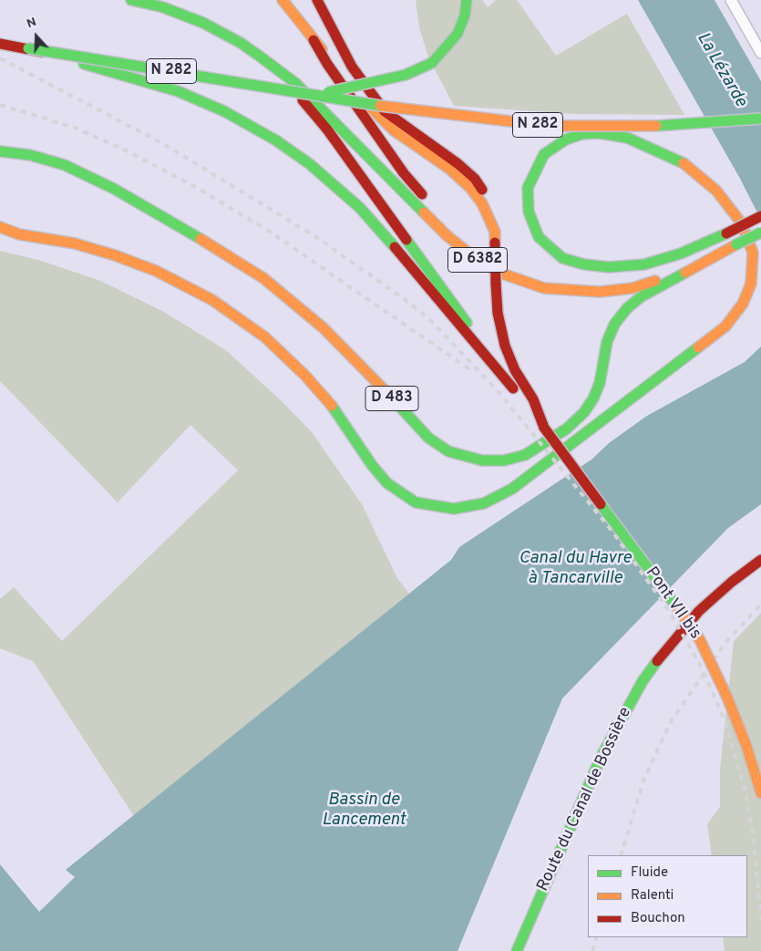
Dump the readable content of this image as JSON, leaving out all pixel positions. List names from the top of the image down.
{
  "streets": {
    "main road": [
      "N 282",
      "D 6382",
      "D 483",
      "Pont VII bis",
      "Route du Canal de Bossière"
    ]
  },
  "crossings": [
    ["D 6382", "D 483"]
  ],
  "water": ["La Lézarde", "Canal du Havre à Tancarville", "Bassin de Lancement"],
  "legend": ["Fluide", "Ralenti", "Bouchon"],
  "north": "top"
}
